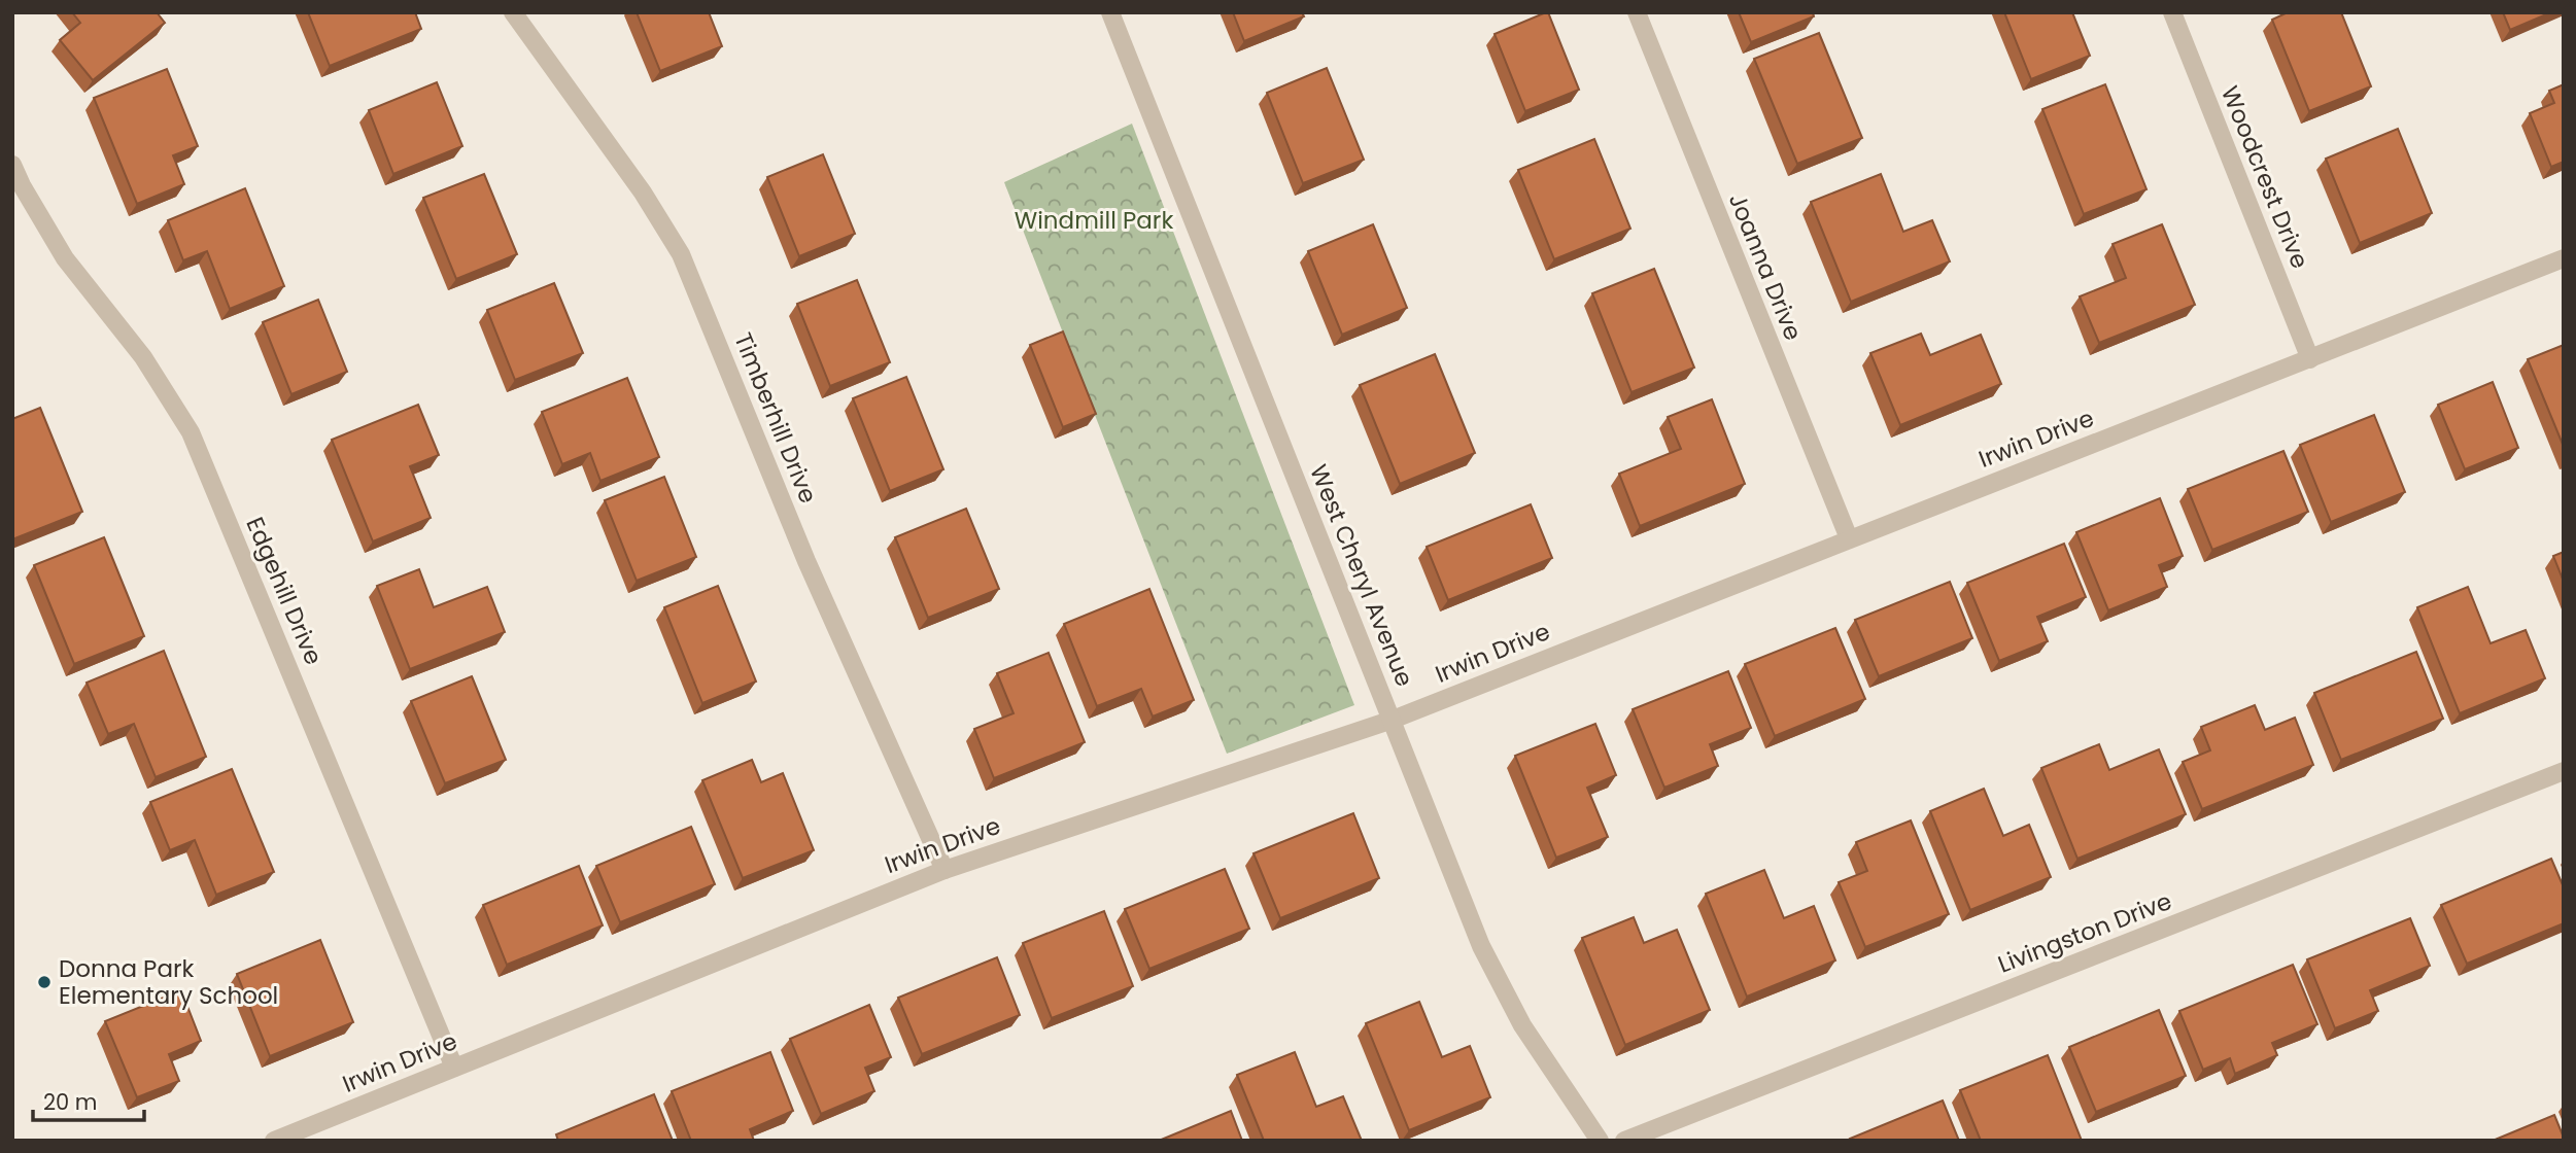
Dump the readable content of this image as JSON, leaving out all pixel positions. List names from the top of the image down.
{
  "streets": {
    "street": [
      "Woodcrest Drive",
      "Joanna Drive",
      "Timberhill Drive",
      "Irwin Drive",
      "West Cheryl Avenue",
      "Edgehill Drive",
      "Livingston Drive"
    ]
  },
  "crossings": [
    ["Woodcrest Drive", "Irwin Drive"],
    ["Joanna Drive", "Irwin Drive"],
    ["Timberhill Drive", "Irwin Drive"],
    ["Irwin Drive", "West Cheryl Avenue"],
    ["Irwin Drive", "Edgehill Drive"]
  ],
  "parks": ["Windmill Park"],
  "places": ["Donna Park Elementary School"],
  "scale_bar": "20 m"
}
